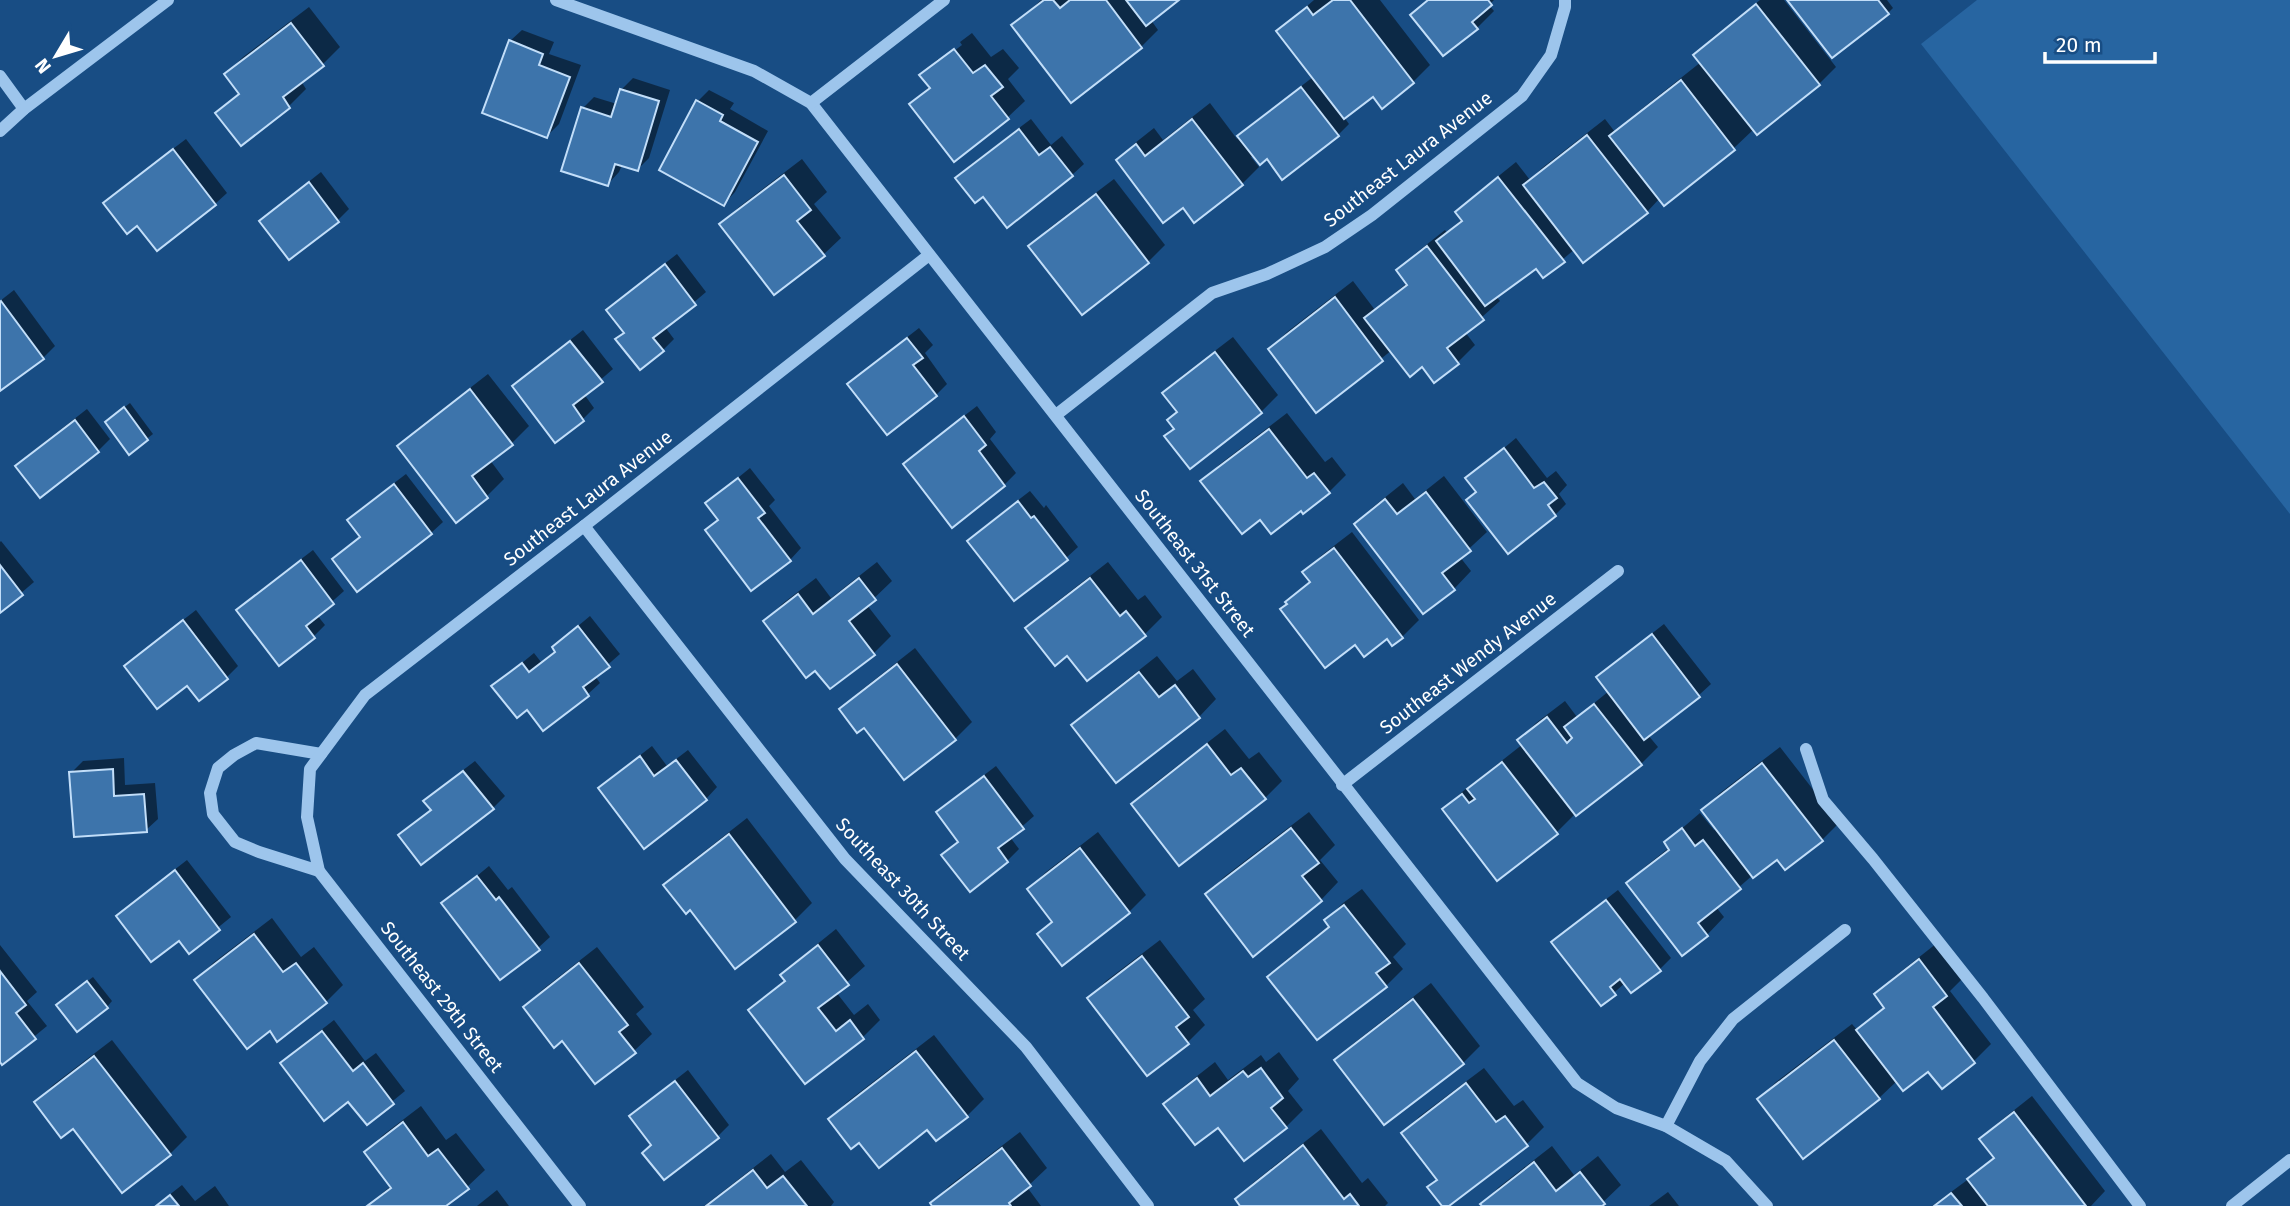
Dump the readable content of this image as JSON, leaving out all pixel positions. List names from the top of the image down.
{
  "streets": {
    "street": [
      "Southeast Laura Avenue",
      "Southeast 31st Street",
      "Southeast Wendy Avenue",
      "Southeast 30th Street",
      "Southeast 29th Street"
    ]
  },
  "crossings": [
    ["Southeast Laura Avenue", "Southeast 31st Street"],
    ["Southeast Laura Avenue", "Southeast 30th Street"],
    ["Southeast Laura Avenue", "Southeast 29th Street"],
    ["Southeast 31st Street", "Southeast Wendy Avenue"]
  ],
  "scale_bar": "20 m",
  "north": "bottom left"
}
